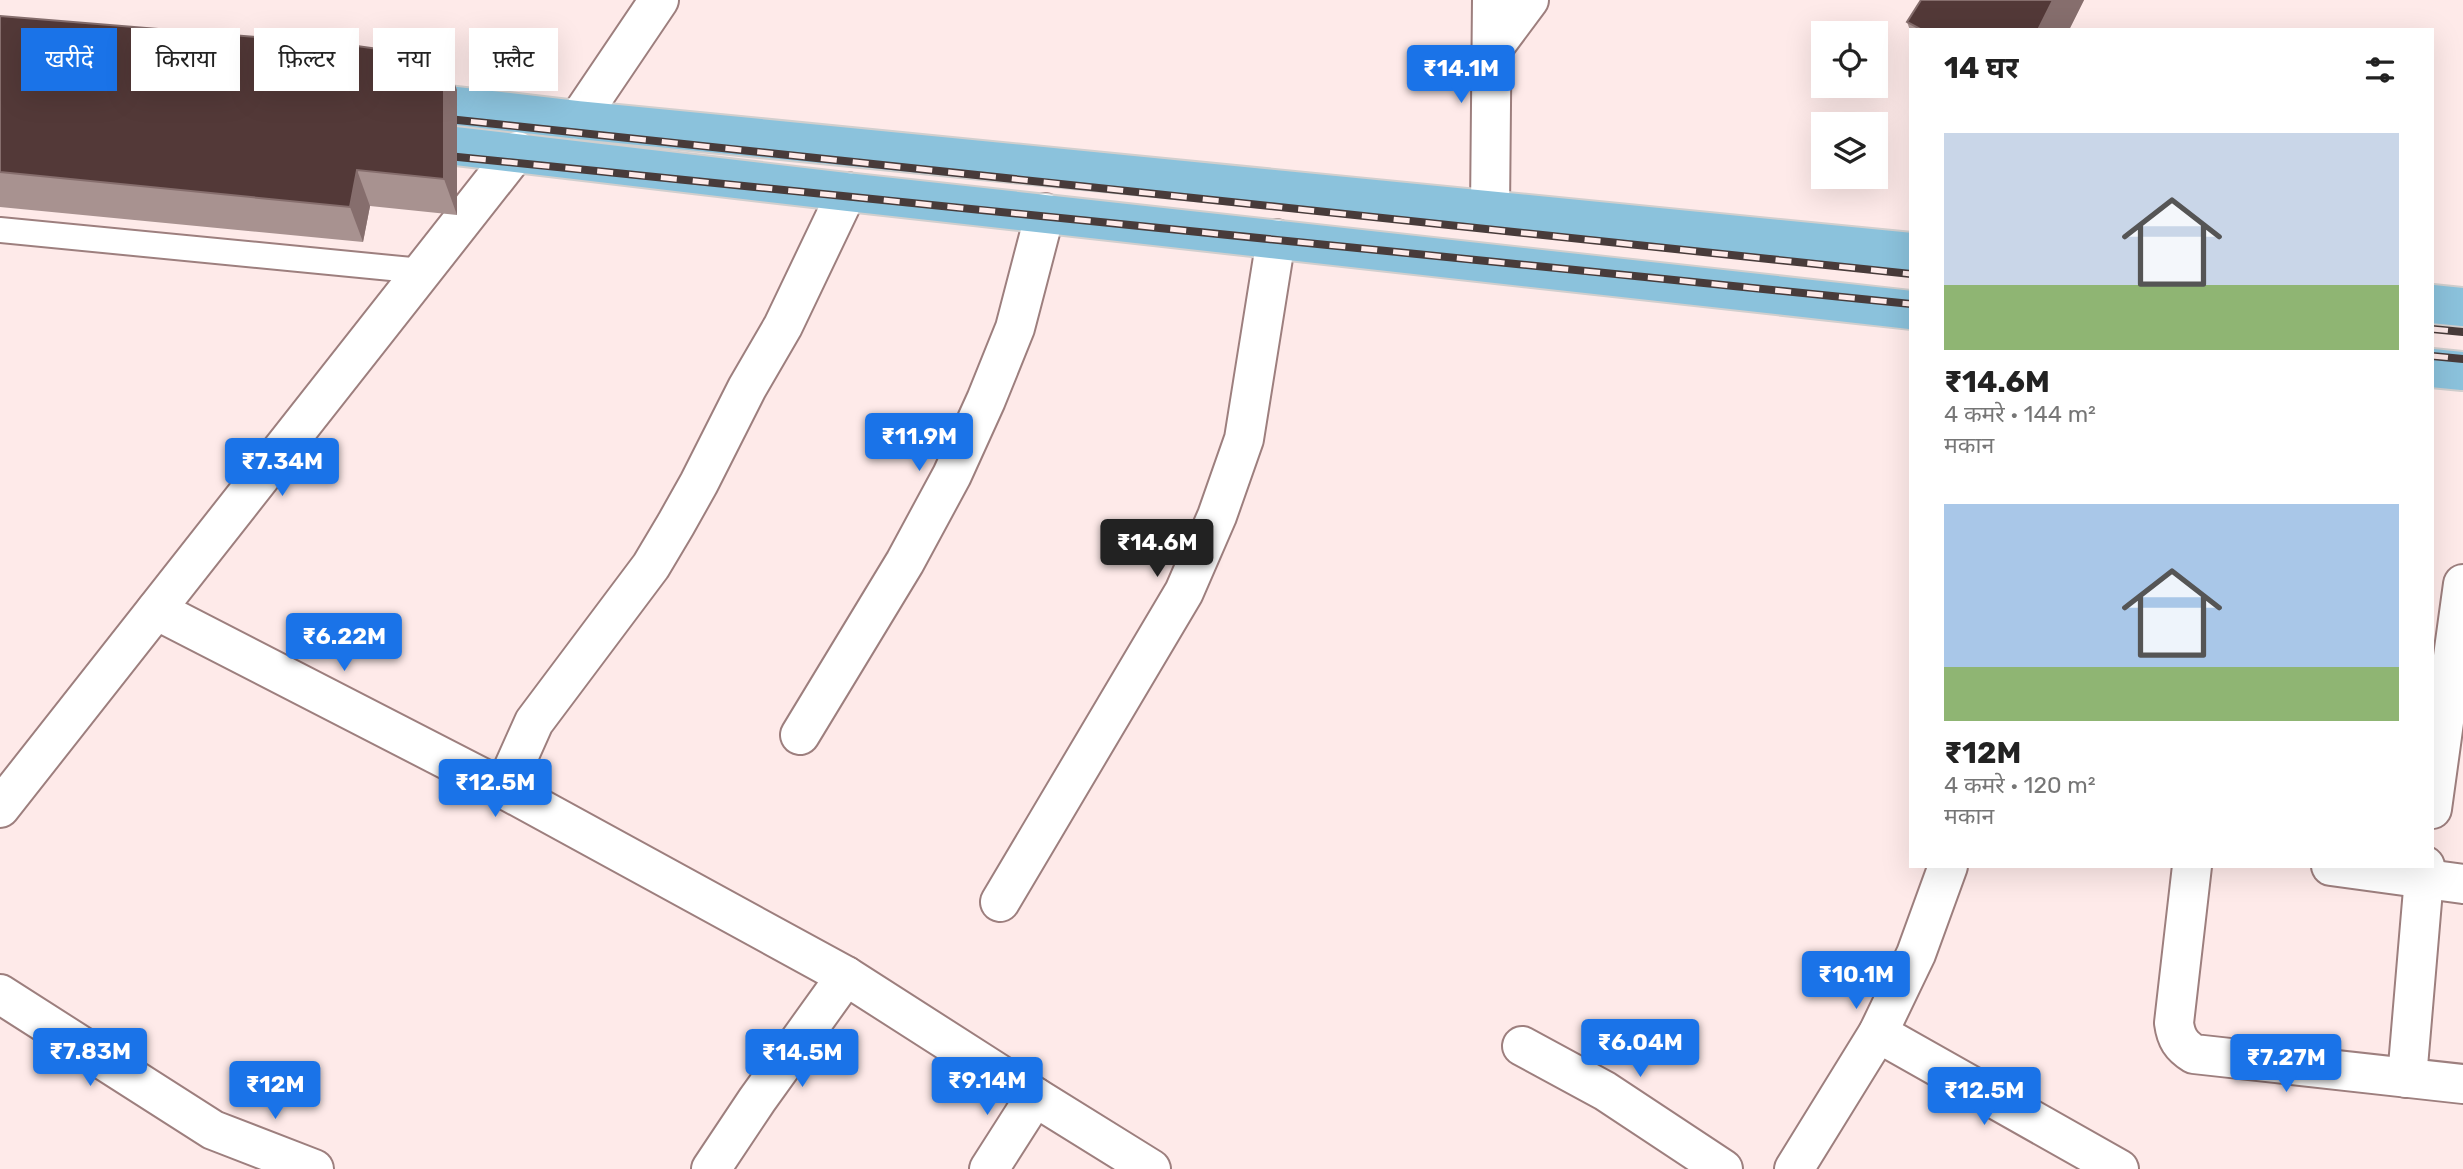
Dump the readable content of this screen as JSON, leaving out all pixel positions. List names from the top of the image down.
{
  "page": {
    "chip": [
      "खरीदें",
      "किराया",
      "फ़िल्टर",
      "नया",
      "फ़्लैट"
    ],
    "heading": "14 घर",
    "price": [
      "₹14.1M",
      "₹11.9M",
      "₹7.34M",
      "₹14.6M",
      "₹6.22M",
      "₹12.5M",
      "₹10.1M",
      "₹6.04M",
      "₹7.83M",
      "₹14.5M",
      "₹7.27M",
      "₹9.14M",
      "₹12M",
      "₹12.5M"
    ],
    "list": [
      {
        "name": "₹14.6M",
        "note": "4 कमरे · 144 m² · मकान"
      },
      {
        "name": "₹12M",
        "note": "4 कमरे · 120 m² · मकान"
      }
    ]
  }
}
